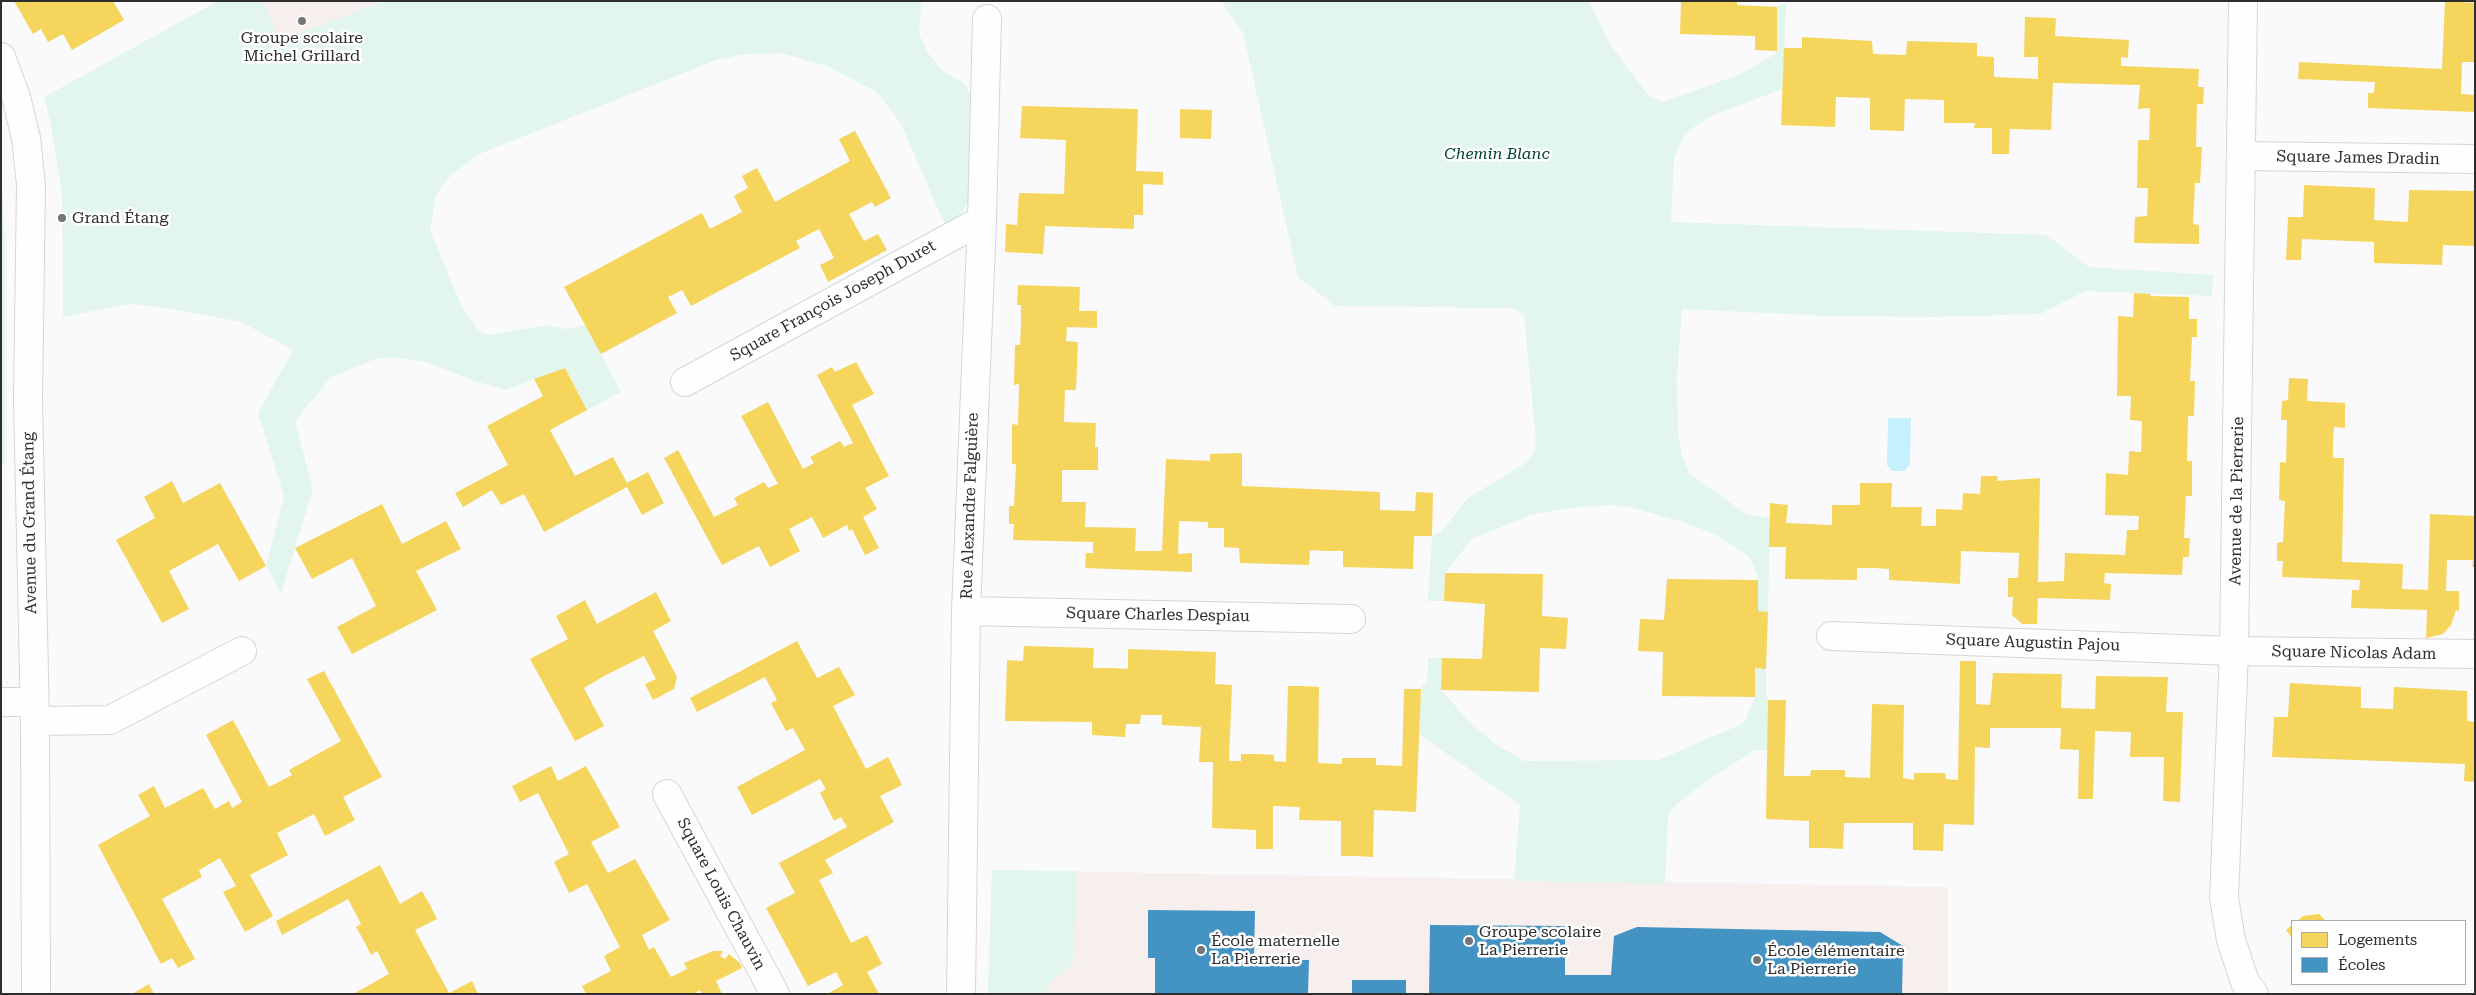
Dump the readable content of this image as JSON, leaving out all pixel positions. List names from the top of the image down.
{
  "streets": {
    "street": [
      "Square James Dradin",
      "Square François Joseph Duret",
      "Avenue de la Pierrerie",
      "Rue Alexandre Falguière",
      "Avenue du Grand Étang",
      "Square Charles Despiau",
      "Square Augustin Pajou",
      "Square Nicolas Adam",
      "Square Louis Chauvin"
    ]
  },
  "crossings": [
    ["Square James Dradin", "Avenue de la Pierrerie"],
    ["Square François Joseph Duret", "Rue Alexandre Falguière"],
    ["Avenue de la Pierrerie", "Square Augustin Pajou"],
    ["Avenue de la Pierrerie", "Square Nicolas Adam"],
    ["Rue Alexandre Falguière", "Square Charles Despiau"],
    ["Square Augustin Pajou", "Square Nicolas Adam"]
  ],
  "parks": ["Chemin Blanc"],
  "places": [
    "Groupe scolaire Michel Grillard",
    "Grand Étang",
    "Groupe scolaire La Pierrerie",
    "École maternelle La Pierrerie",
    "École élémentaire La Pierrerie"
  ],
  "legend": ["Logements", "Écoles"]
}
